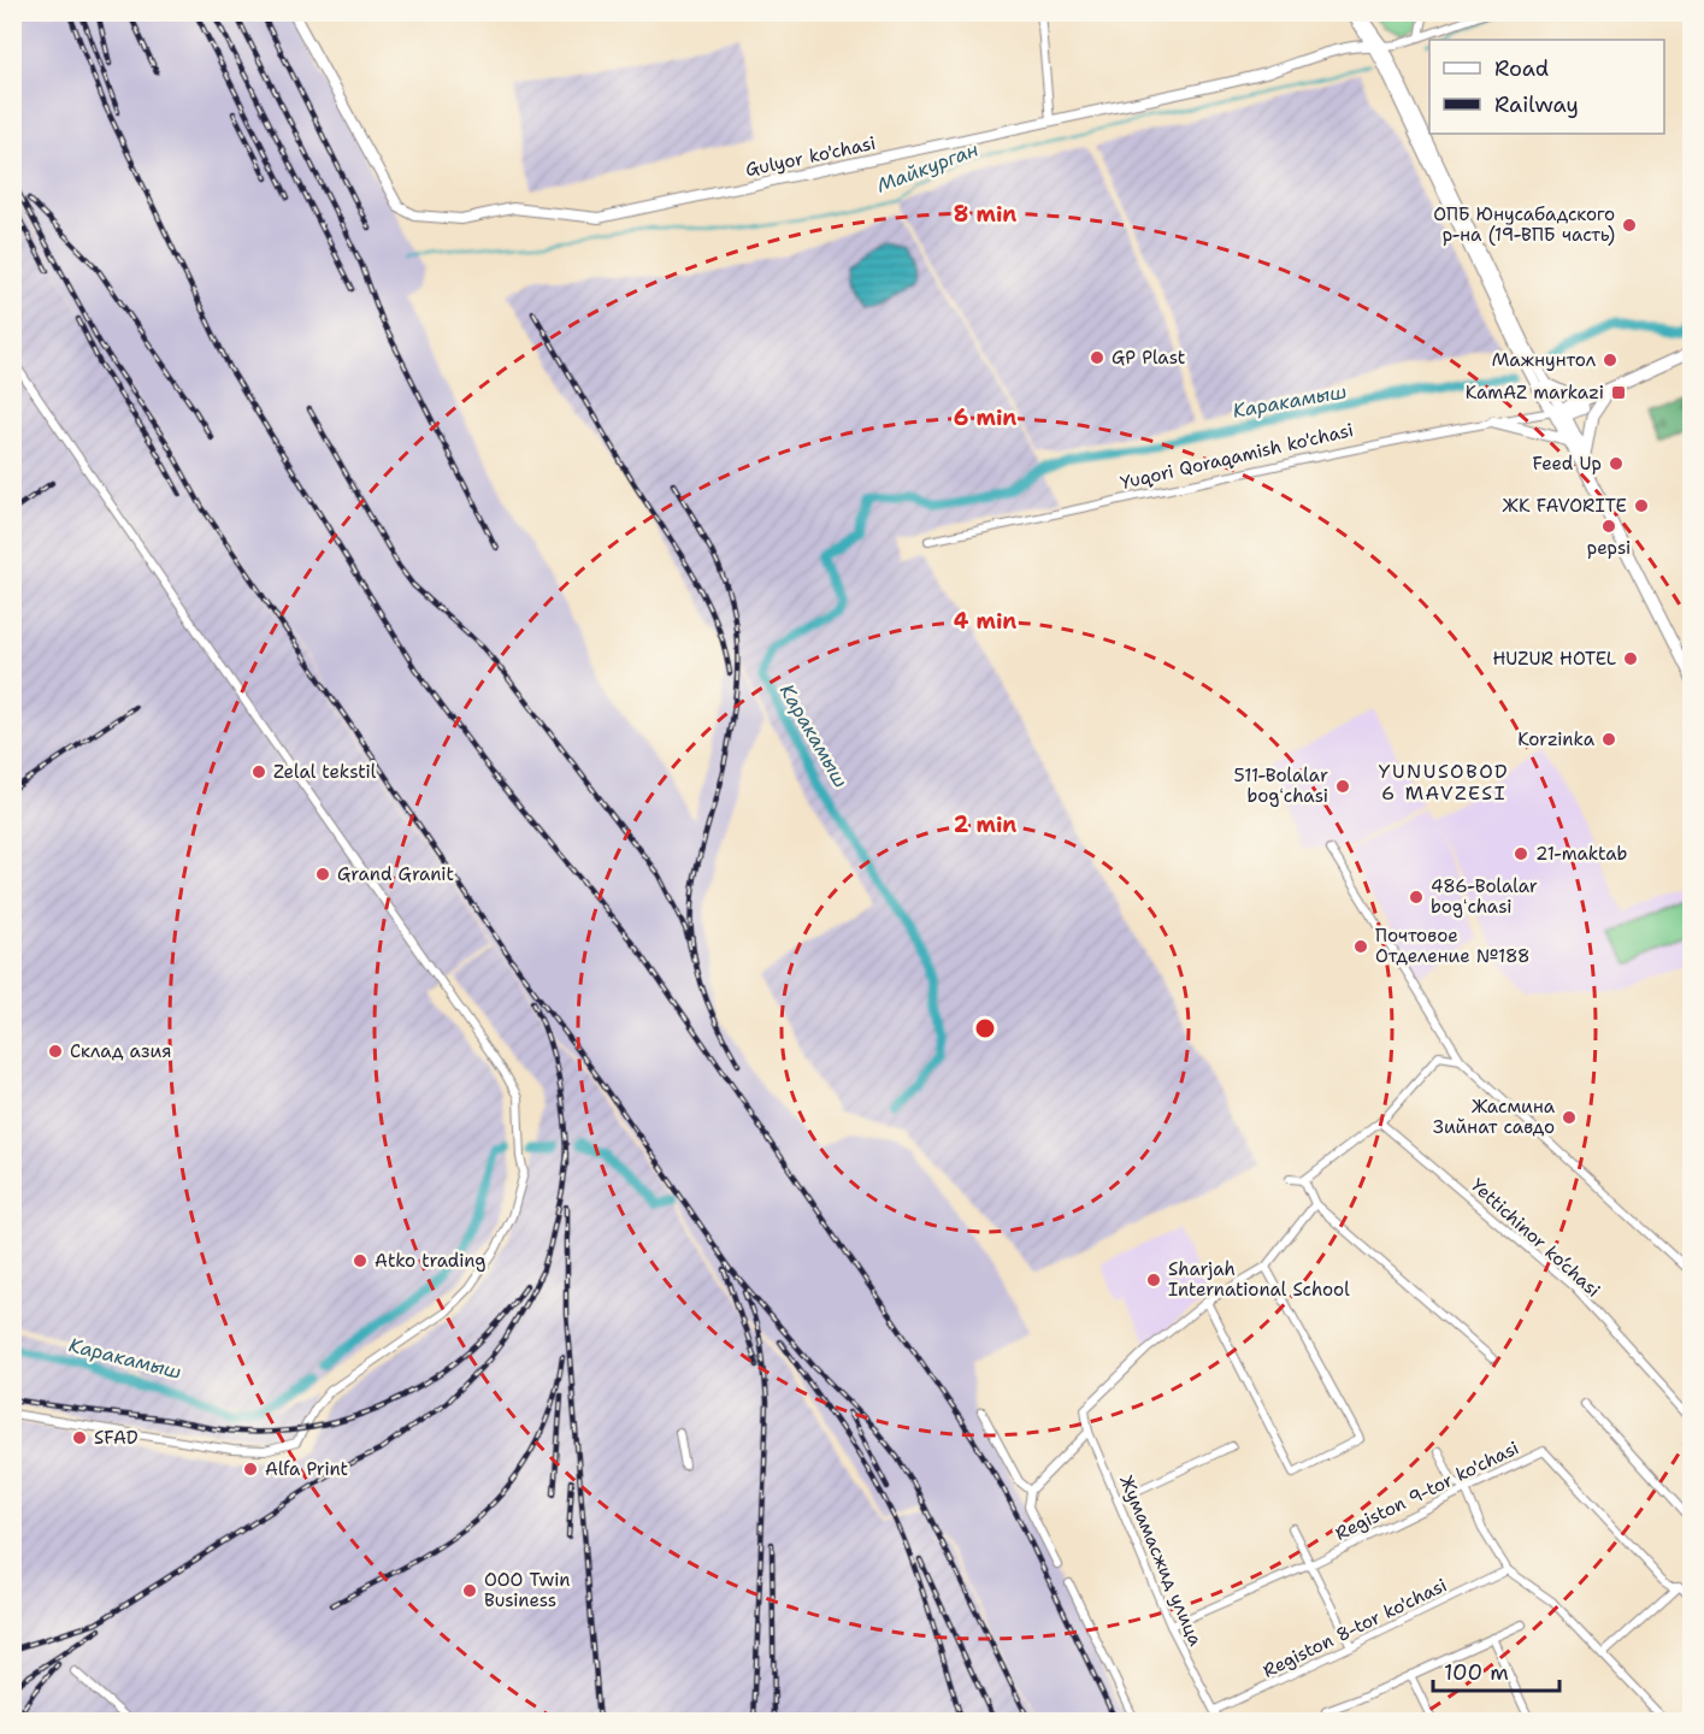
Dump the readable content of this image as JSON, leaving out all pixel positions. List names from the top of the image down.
{
  "streets": {
    "main road": ["Yuqori Qoraqamish ko'chasi"],
    "street": [
      "Gulyor ko'chasi",
      "Yettichinor ko‘chasi",
      "Registon 9-tor ko'chasi",
      "Жумамасжид улица",
      "Registon 8-tor ko'chasi"
    ]
  },
  "crossings": [
    ["Registon 9-tor ko'chasi", "Жумамасжид улица"],
    ["Жумамасжид улица", "Registon 8-tor ko'chasi"]
  ],
  "districts": ["YUNUSOBOD 6 MAVZESI"],
  "water": ["Майкурган", "Каракамыш"],
  "places": {
    "other": [
      "ОПБ Юнусабадского р-на (19-ВПБ часть)",
      "GP Plast",
      "Мажнунтол",
      "Feed Up",
      "ЖК FAVORITE",
      "pepsi",
      "HUZUR HOTEL",
      "Korzinka",
      "Zelal tekstil",
      "511-Bolalar bogʻchasi",
      "21-maktab",
      "Grand Granit",
      "486-Bolalar bogʻchasi",
      "Почтовое Отделение №188",
      "Склад азия",
      "Жасмина Зийнат савдо",
      "Atko trading",
      "Sharjah International School",
      "SFAD",
      "Alfa Print",
      "ООО Twin Business"
    ],
    "transit": ["KamAZ markazi"]
  },
  "legend": ["Road", "Railway"],
  "scale_bar": "100 m",
  "rings": [
    "8 min",
    "6 min",
    "4 min",
    "2 min"
  ]
}
